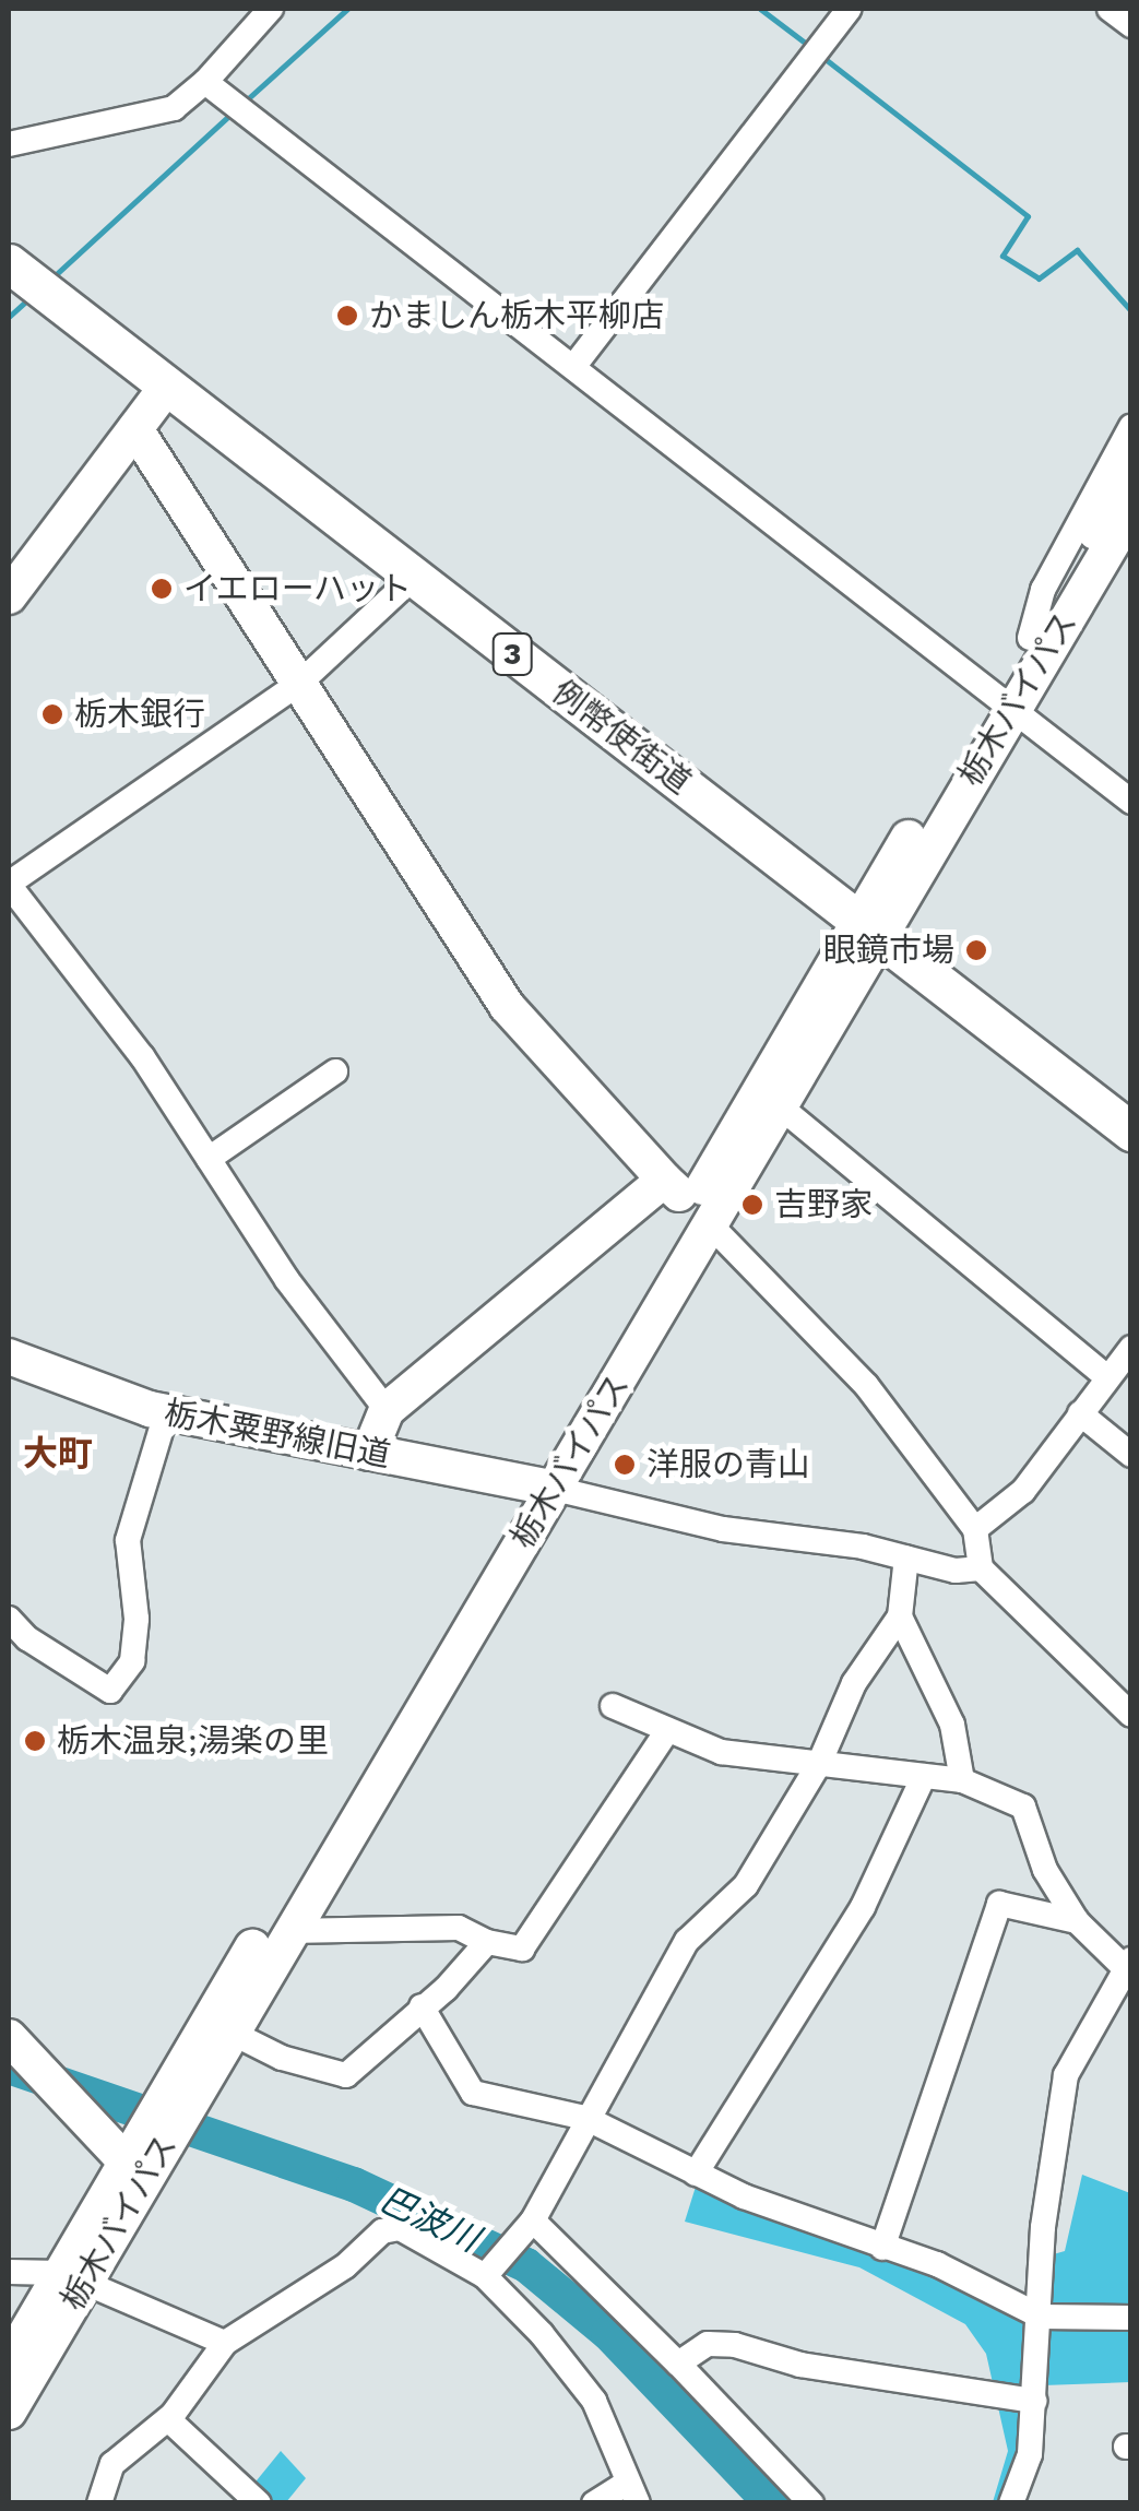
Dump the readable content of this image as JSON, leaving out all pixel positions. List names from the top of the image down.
{
  "streets": {
    "main road": [
      "3",
      "栃木バイパス",
      "例幣使街道",
      "栃木粟野線旧道"
    ]
  },
  "crossings": [
    ["栃木バイパス", "例幣使街道"],
    ["栃木バイパス", "栃木粟野線旧道"]
  ],
  "districts": ["大町"],
  "water": ["巴波川"],
  "places": [
    "かましん栃木平柳店",
    "イエローハット",
    "栃木銀行",
    "眼鏡市場",
    "吉野家",
    "洋服の青山",
    "栃木温泉;湯楽の里"
  ]
}
